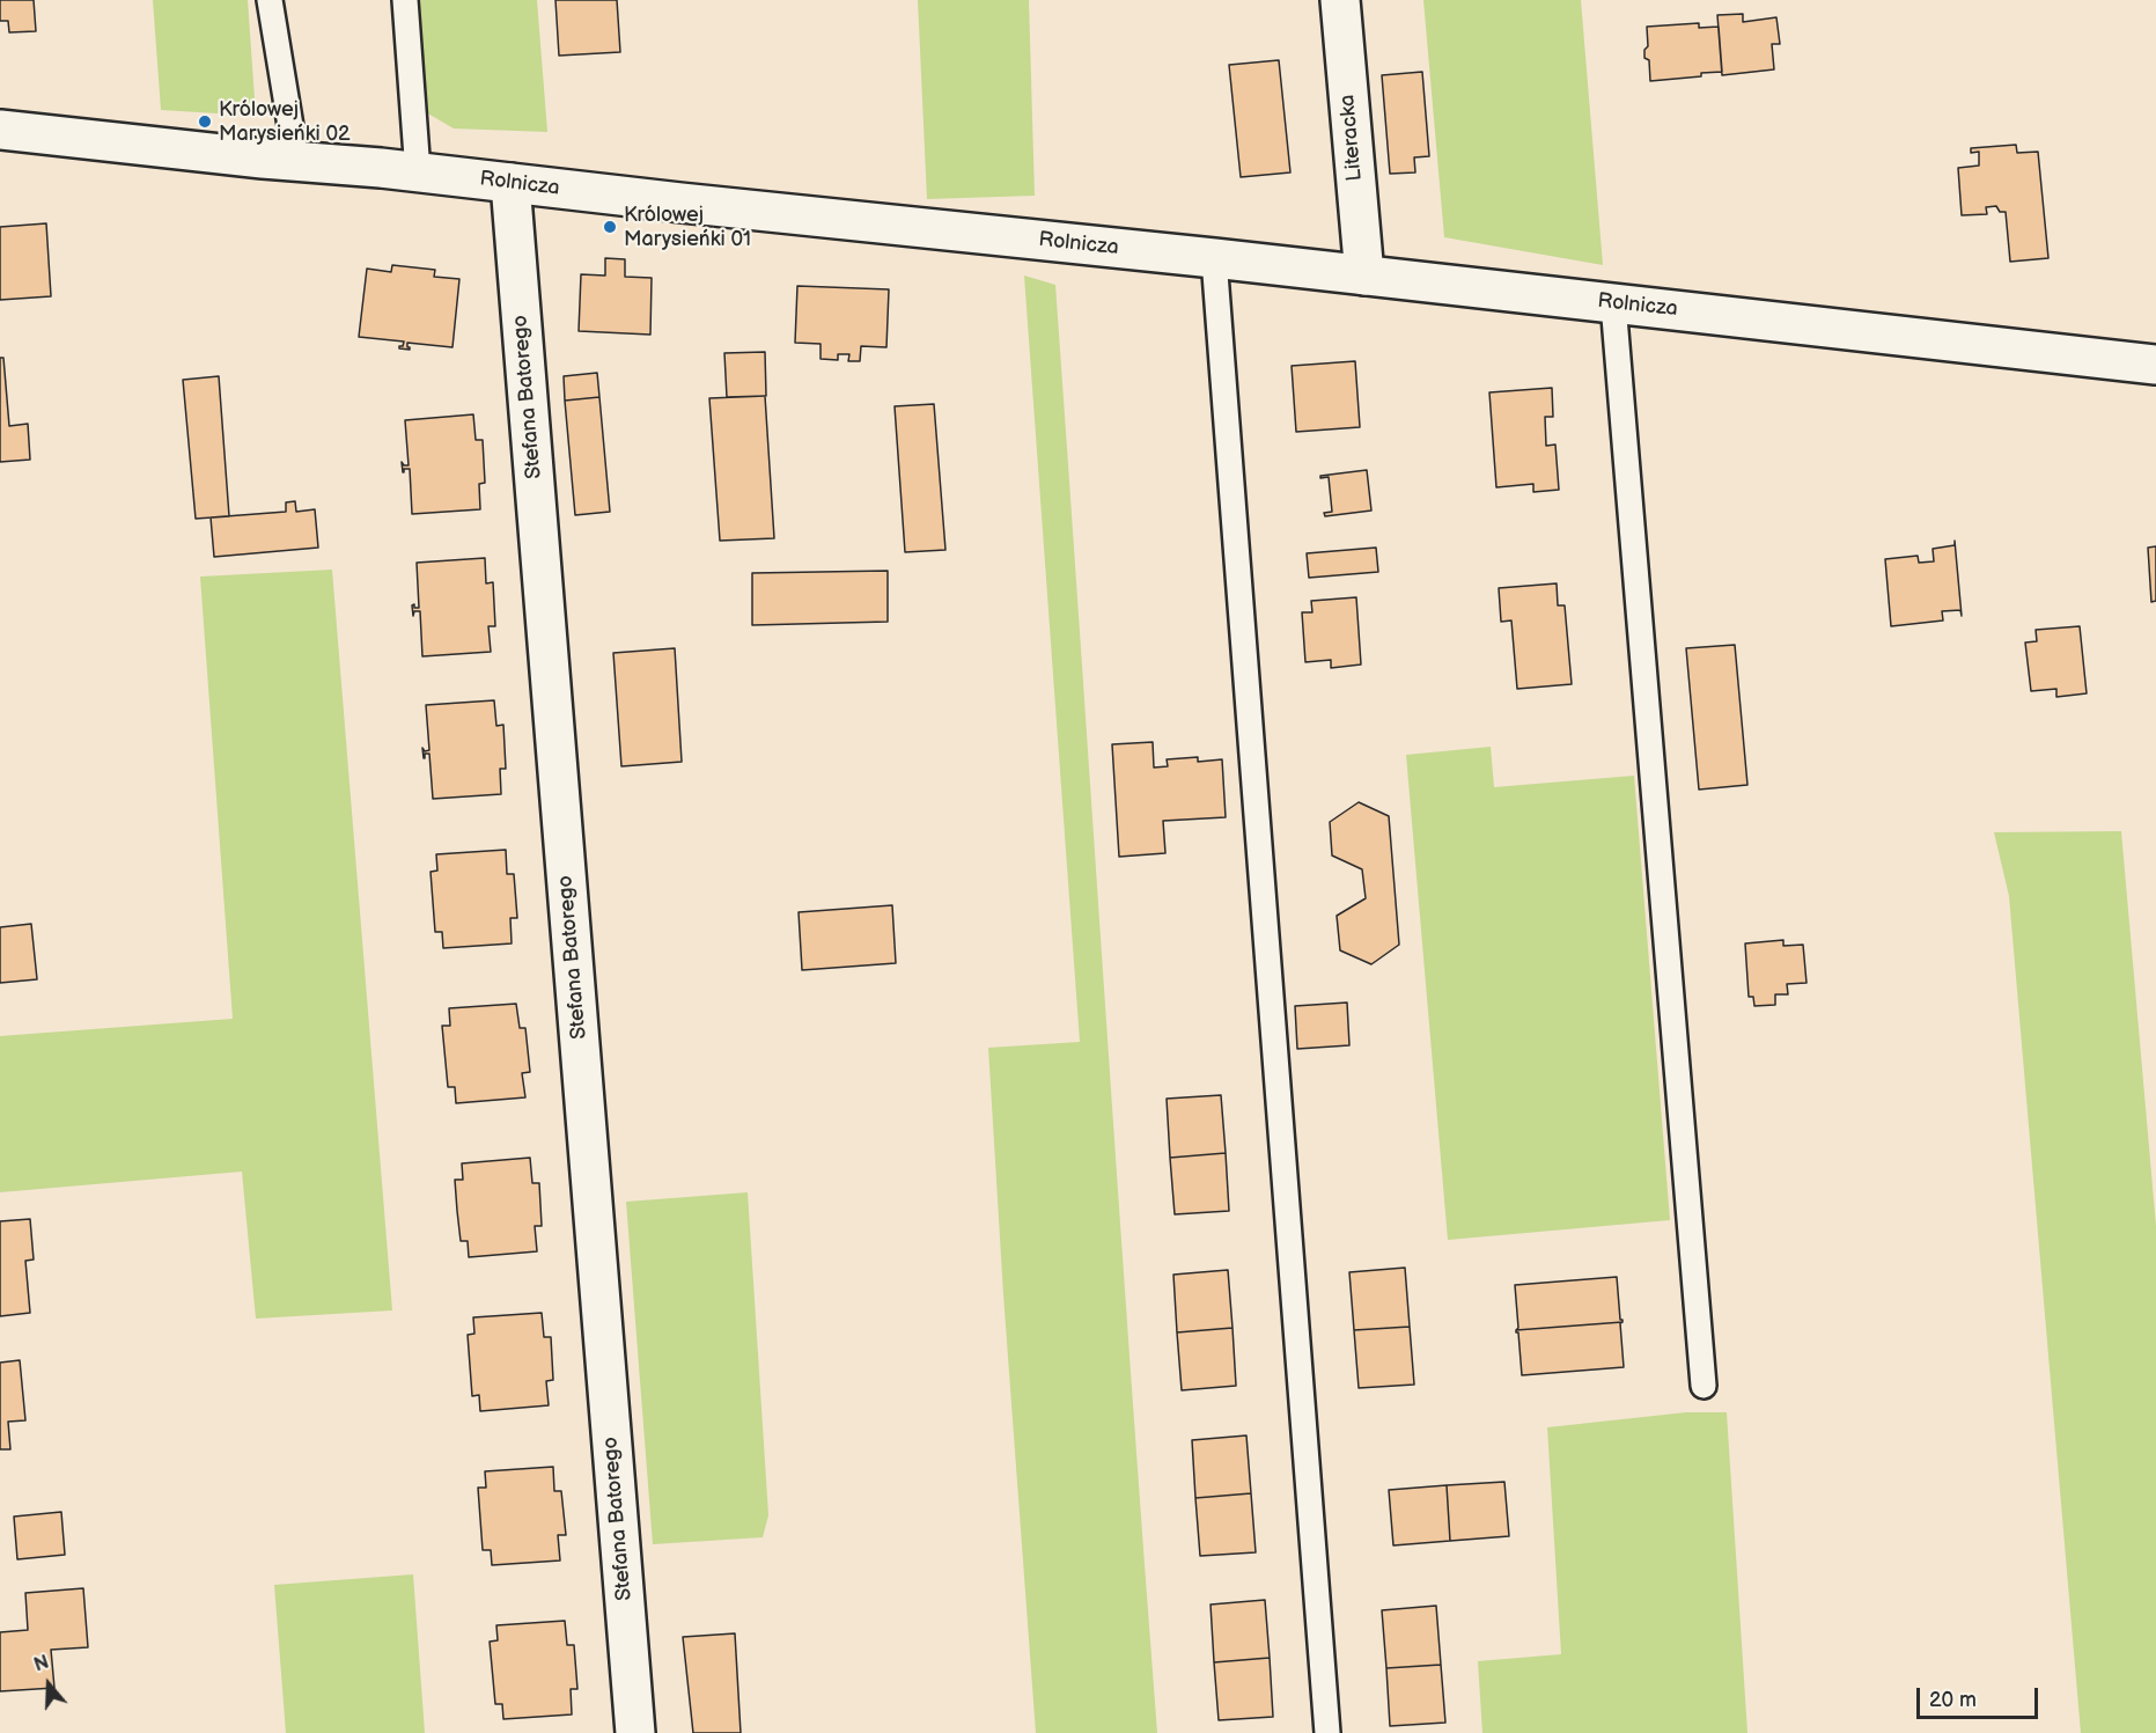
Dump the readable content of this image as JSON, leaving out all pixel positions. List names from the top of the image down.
{
  "streets": {
    "street": ["Literacka", "Rolnicza", "Stefana Batorego"]
  },
  "crossings": [
    ["Literacka", "Rolnicza"],
    ["Rolnicza", "Stefana Batorego"]
  ],
  "places": ["Królowej Marysieńki 02", "Królowej Marysieńki 01"],
  "scale_bar": "20 m",
  "north": "top"
}
